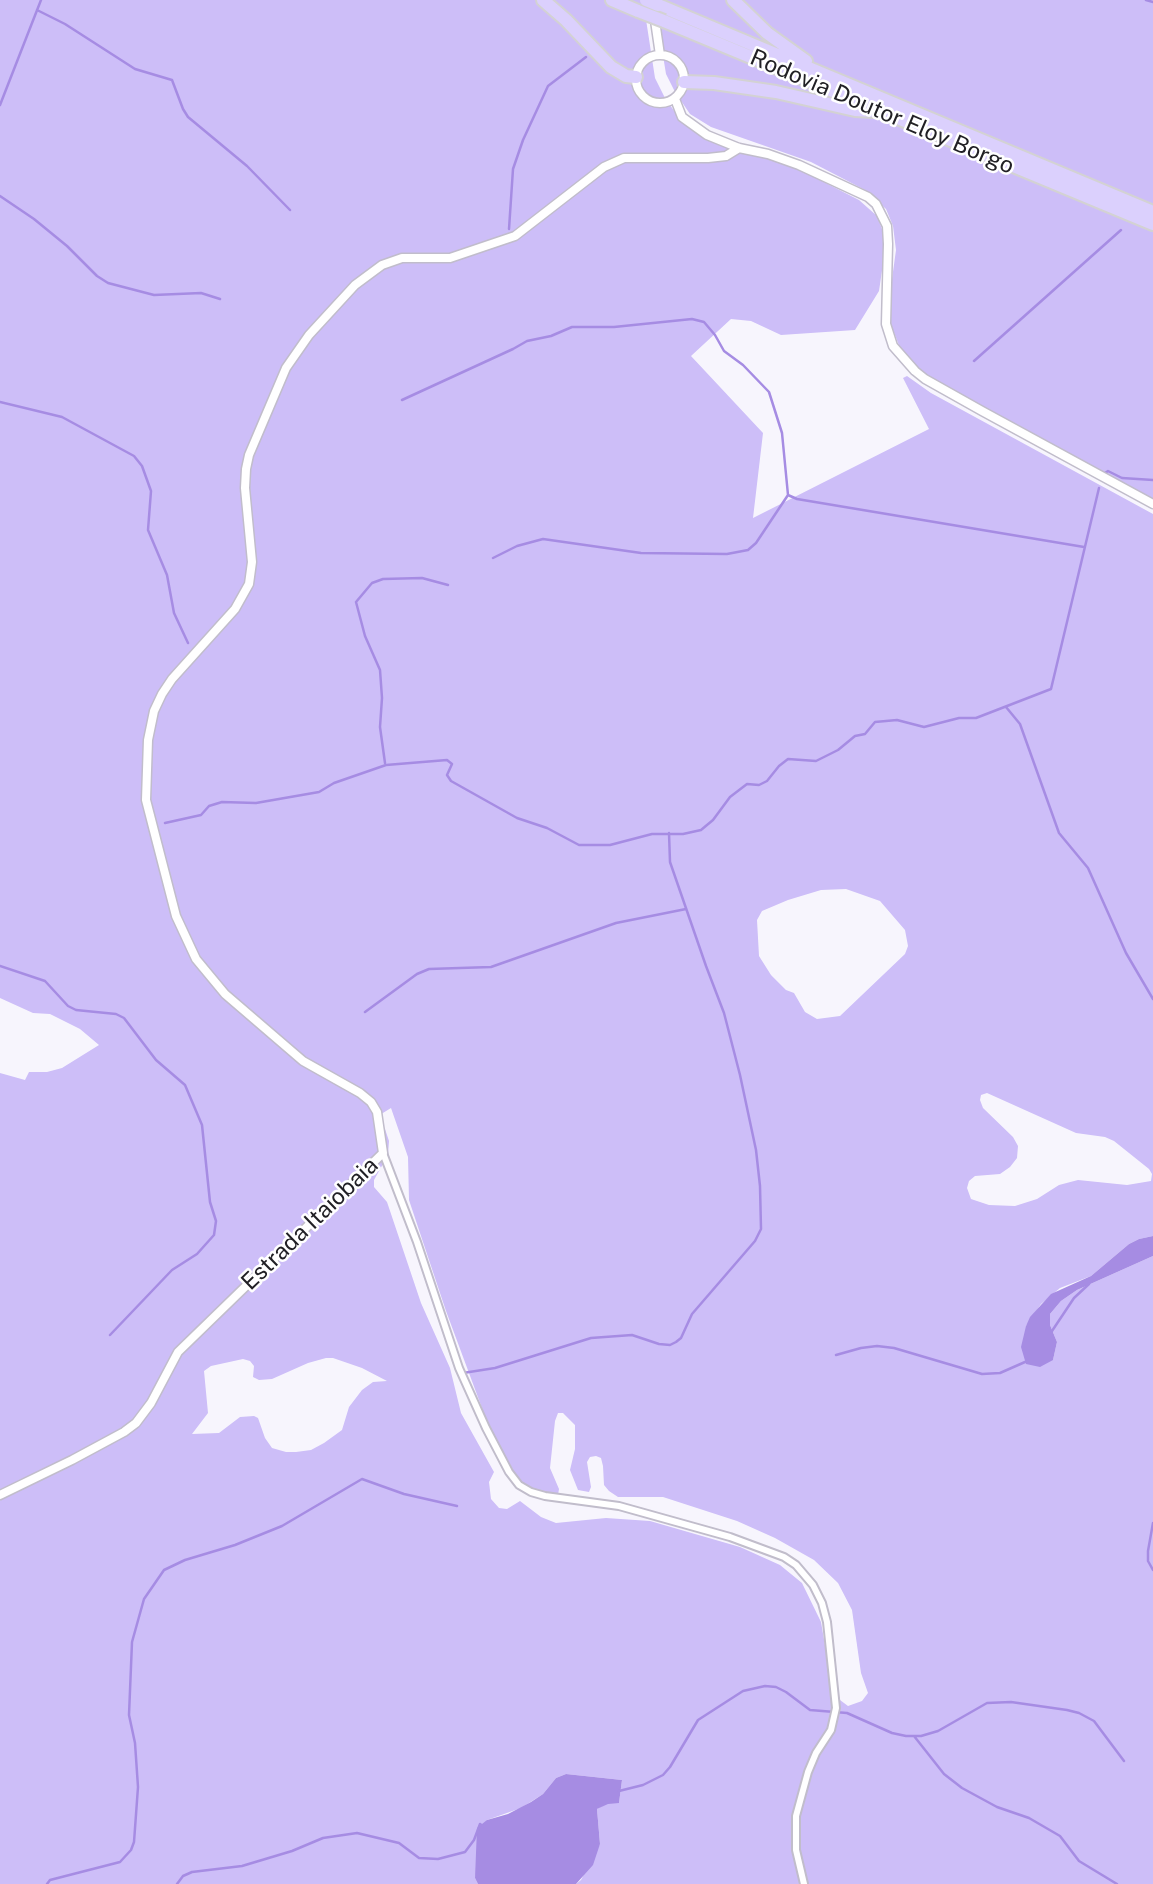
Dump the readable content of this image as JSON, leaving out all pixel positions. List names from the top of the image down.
{
  "streets": {
    "highway": ["Rodovia Doutor Eloy Borgo"],
    "street": ["Estrada Itaiobaia"]
  }
}
